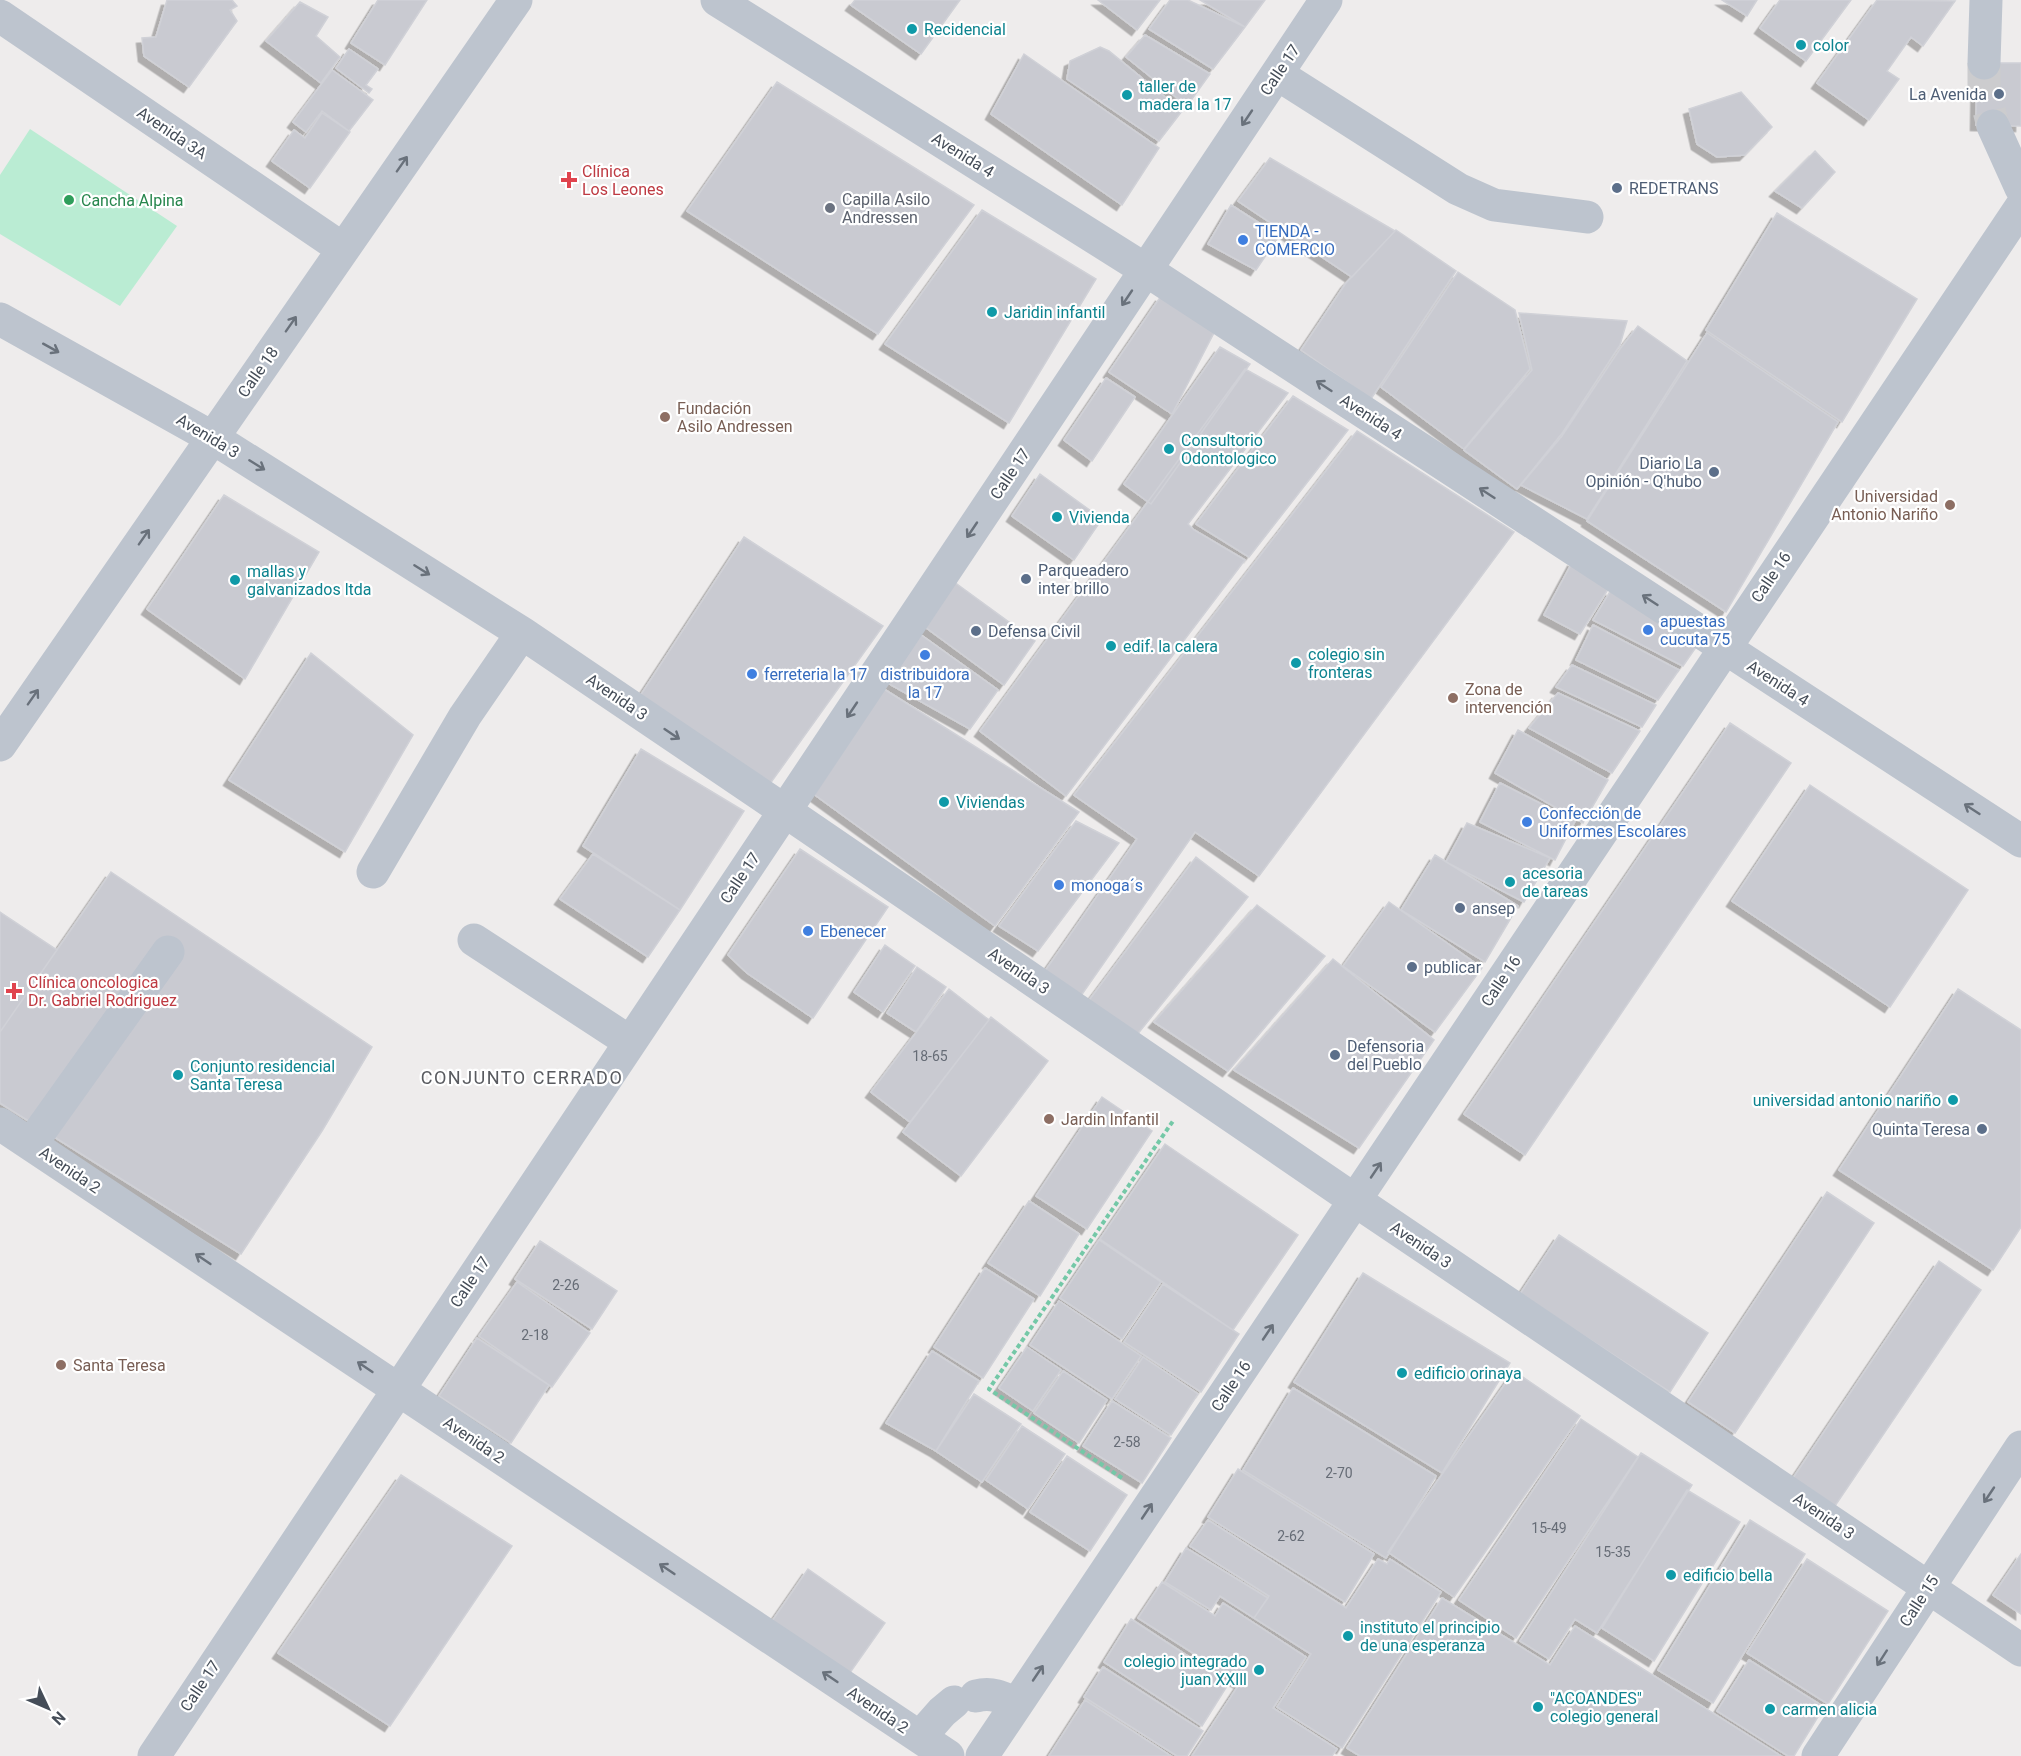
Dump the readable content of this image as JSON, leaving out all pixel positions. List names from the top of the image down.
{
  "streets": {
    "street": [
      "Calle 17",
      "Avenida 3A",
      "Avenida 4",
      "Calle 18",
      "Avenida 3",
      "Calle 16",
      "Avenida 2",
      "Calle 15"
    ]
  },
  "crossings": [
    ["Calle 17", "Avenida 4"],
    ["Calle 17", "Avenida 3"],
    ["Calle 17", "Avenida 2"],
    ["Avenida 3A", "Calle 18"],
    ["Avenida 4", "Calle 16"],
    ["Calle 18", "Avenida 3"],
    ["Avenida 3", "Calle 16"],
    ["Avenida 3", "Calle 15"]
  ],
  "one_way": [
    "Calle 17",
    "Calle 18",
    "Avenida 3",
    "Calle 16",
    "Avenida 2",
    "Calle 15"
  ],
  "districts": ["CONJUNTO CERRADO"],
  "places": {
    "other": [
      "Recidencial",
      "color",
      "La Avenida",
      "taller de madera la 17",
      "REDETRANS",
      "Cancha Alpina",
      "Capilla Asilo Andressen",
      "TIENDA - COMERCIO",
      "Jaridin infantil",
      "Fundación Asilo Andressen",
      "Consultorio Odontologico",
      "Diario La Opinión - Q'hubo",
      "Universidad Antonio Nariño",
      "Vivienda",
      "Parqueadero inter brillo",
      "mallas y galvanizados ltda",
      "apuestas cucuta 75",
      "Defensa Civil",
      "edif. la calera",
      "distribuidora la 17",
      "colegio sin fronteras",
      "ferreteria la 17",
      "Zona de intervención",
      "Viviendas",
      "Confección de Uniformes Escolares",
      "acesoria de tareas",
      "monoga´s",
      "ansep",
      "Ebenecer",
      "publicar",
      "Defensoria del Pueblo",
      "Conjunto residencial Santa Teresa",
      "universidad antonio nariño",
      "Jardin Infantil",
      "Quinta Teresa",
      "Santa Teresa",
      "edificio orinaya",
      "edificio bella",
      "instituto el principio de una esperanza",
      "colegio integrado juan XXlll",
      "\"ACOANDES\" colegio general",
      "carmen alicia"
    ],
    "health": ["Clínica Los Leones", "Clínica oncologica Dr. Gabriel Rodriguez"]
  },
  "house_numbers": [
    "18-65",
    "2-26",
    "2-18",
    "2-58",
    "2-70",
    "15-49",
    "2-62",
    "15-35"
  ],
  "north": "bottom right"
}
